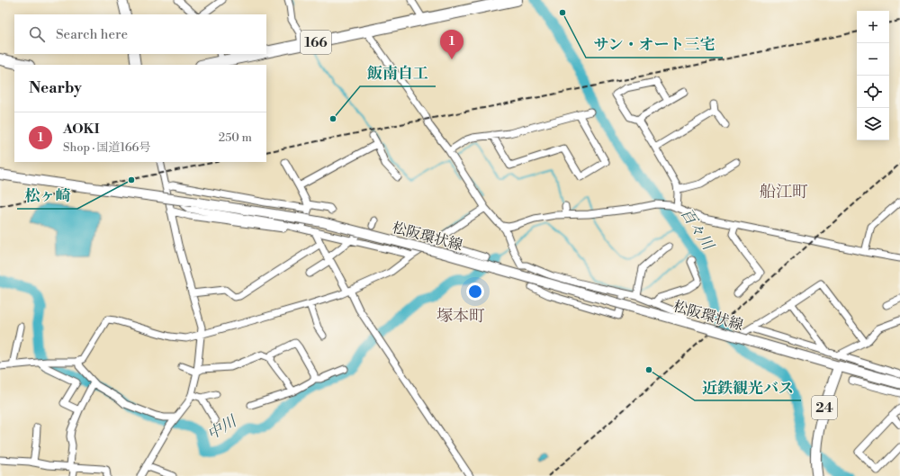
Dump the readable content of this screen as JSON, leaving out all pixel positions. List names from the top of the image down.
{
  "streets": {
    "highway": ["166"],
    "main road": ["松阪環状線", "24"]
  },
  "crossings": [
    ["松阪環状線", "24"]
  ],
  "districts": ["船江町", "塚本町"],
  "water": ["百々川", "中川"],
  "places": [
    "サン・オート三宅",
    "飯南自工",
    "松ヶ崎",
    "近鉄観光バス"
  ],
  "page": {
    "map_buttons": ["+", "−"],
    "search": "Search here",
    "pins": "1",
    "heading": "Nearby",
    "list": [
      {
        "mark": "1",
        "name": "AOKI",
        "note": "Shop · 国道166号",
        "value": "250 m"
      }
    ]
  }
}
